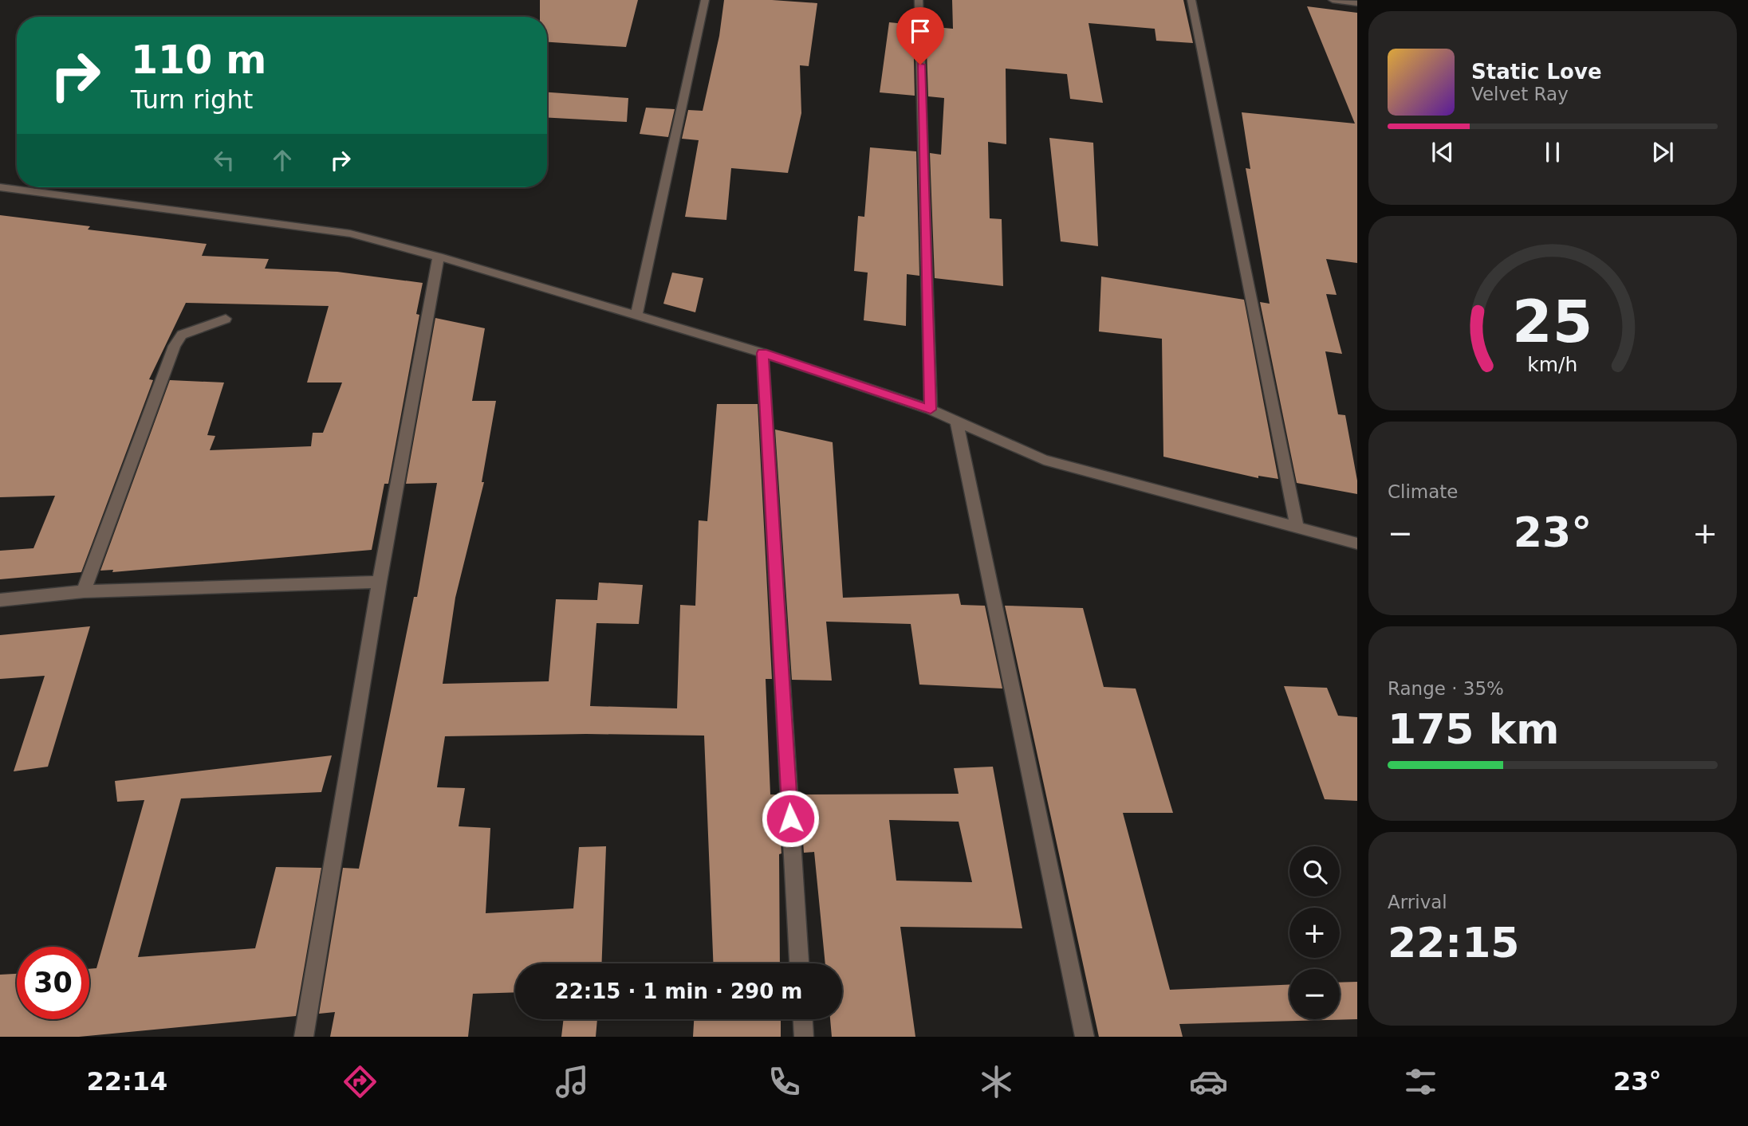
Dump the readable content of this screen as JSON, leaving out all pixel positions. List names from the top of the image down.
{
  "page": {
    "turn": ["110 m", "Turn right"],
    "song": ["Static Love", "Velvet Ray"],
    "tile": [
      "Climate",
      ["Range · 35%", "175 km"],
      ["Arrival", "22:15"]
    ],
    "heat": ["−", "23°", "+"],
    "map_buttons": ["+", "−"],
    "limit": "30",
    "trip": "22:15 · 1 min · 290 m",
    "tabs": ["22:14", "23°"],
    "gauge": ["25", "km/h"]
  }
}
